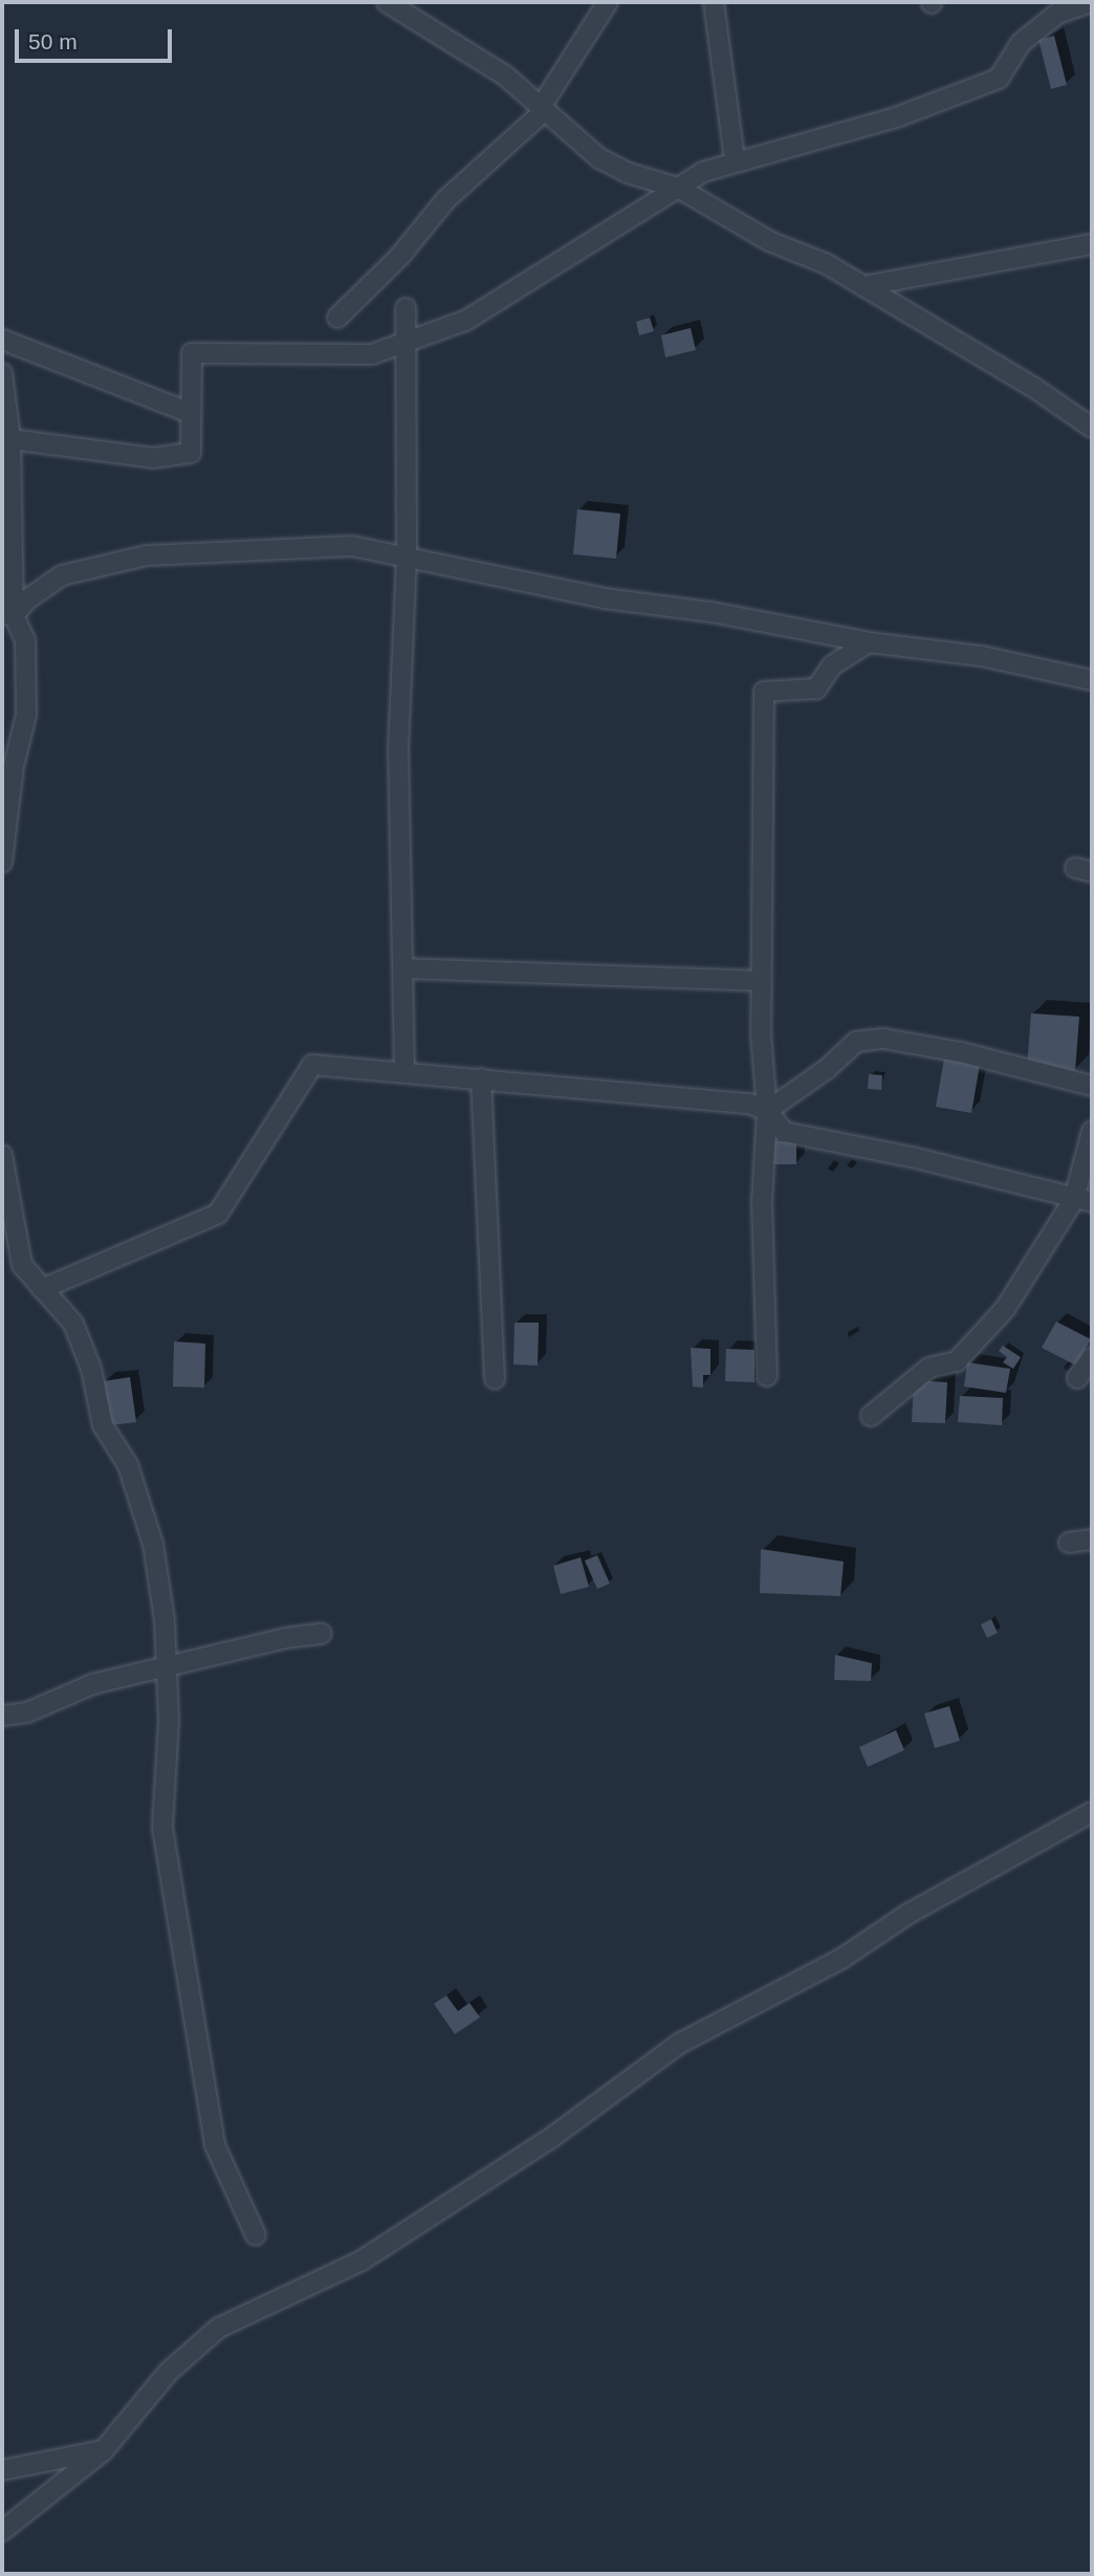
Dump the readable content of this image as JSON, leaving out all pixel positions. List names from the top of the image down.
{
  "scale_bar": "50 m"
}
